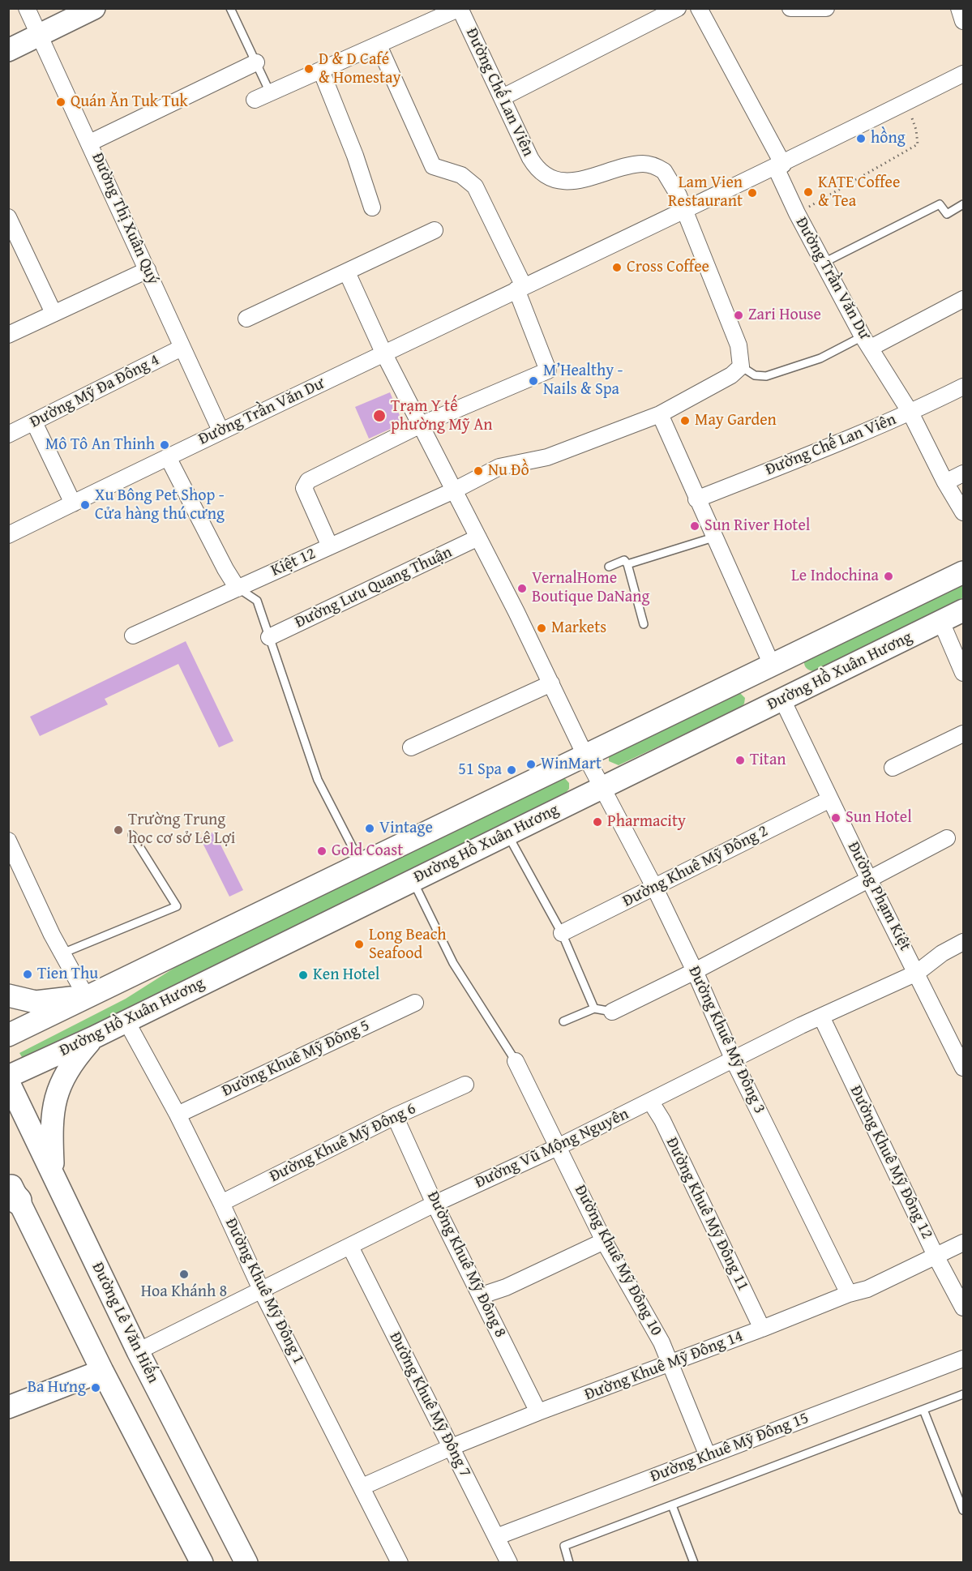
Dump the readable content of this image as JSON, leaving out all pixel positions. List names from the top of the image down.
{
  "streets": {
    "main road": ["Đường Hồ Xuân Hương", "Đường Lê Văn Hiến"],
    "street": [
      "Đường Chế Lan Viên",
      "Đường Thị Xuân Quý",
      "Đường Trần Văn Dư",
      "Đường Mỹ Đa Đông 4",
      "Kiệt 12",
      "Đường Lưu Quang Thuận",
      "Đường Khuê Mỹ Đông 2",
      "Đường Phạm Kiệt",
      "Đường Khuê Mỹ Đông 3",
      "Đường Khuê Mỹ Đông 5",
      "Đường Khuê Mỹ Đông 6",
      "Đường Vũ Mộng Nguyên",
      "Đường Khuê Mỹ Đông 12",
      "Đường Khuê Mỹ Đông 11",
      "Đường Khuê Mỹ Đông 10",
      "Đường Khuê Mỹ Đông 8",
      "Đường Khuê Mỹ Đông 1",
      "Đường Khuê Mỹ Đông 14",
      "Đường Khuê Mỹ Đông 7",
      "Đường Khuê Mỹ Đông 15"
    ]
  },
  "crossings": [
    ["Đường Chế Lan Viên", "Đường Trần Văn Dư"],
    ["Đường Thị Xuân Quý", "Đường Trần Văn Dư"],
    ["Đường Thị Xuân Quý", "Đường Mỹ Đa Đông 4"],
    ["Đường Hồ Xuân Hương", "Đường Phạm Kiệt"],
    ["Đường Hồ Xuân Hương", "Đường Khuê Mỹ Đông 3"],
    ["Đường Hồ Xuân Hương", "Đường Khuê Mỹ Đông 1"],
    ["Đường Khuê Mỹ Đông 2", "Đường Phạm Kiệt"],
    ["Đường Khuê Mỹ Đông 2", "Đường Khuê Mỹ Đông 3"],
    ["Đường Phạm Kiệt", "Đường Vũ Mộng Nguyên"],
    ["Đường Khuê Mỹ Đông 3", "Đường Vũ Mộng Nguyên"],
    ["Đường Khuê Mỹ Đông 3", "Đường Khuê Mỹ Đông 14"],
    ["Đường Khuê Mỹ Đông 5", "Đường Khuê Mỹ Đông 1"],
    ["Đường Khuê Mỹ Đông 6", "Đường Khuê Mỹ Đông 8"],
    ["Đường Khuê Mỹ Đông 6", "Đường Khuê Mỹ Đông 1"],
    ["Đường Vũ Mộng Nguyên", "Đường Khuê Mỹ Đông 12"],
    ["Đường Vũ Mộng Nguyên", "Đường Khuê Mỹ Đông 11"],
    ["Đường Vũ Mộng Nguyên", "Đường Khuê Mỹ Đông 10"],
    ["Đường Vũ Mộng Nguyên", "Đường Khuê Mỹ Đông 8"],
    ["Đường Vũ Mộng Nguyên", "Đường Khuê Mỹ Đông 1"],
    ["Đường Vũ Mộng Nguyên", "Đường Lê Văn Hiến"],
    ["Đường Vũ Mộng Nguyên", "Đường Khuê Mỹ Đông 7"],
    ["Đường Khuê Mỹ Đông 12", "Đường Khuê Mỹ Đông 14"],
    ["Đường Khuê Mỹ Đông 11", "Đường Khuê Mỹ Đông 14"],
    ["Đường Khuê Mỹ Đông 10", "Đường Khuê Mỹ Đông 14"],
    ["Đường Khuê Mỹ Đông 10", "Đường Khuê Mỹ Đông 15"],
    ["Đường Khuê Mỹ Đông 8", "Đường Khuê Mỹ Đông 14"],
    ["Đường Khuê Mỹ Đông 1", "Đường Khuê Mỹ Đông 14"],
    ["Đường Khuê Mỹ Đông 14", "Đường Khuê Mỹ Đông 7"],
    ["Đường Khuê Mỹ Đông 7", "Đường Khuê Mỹ Đông 15"]
  ],
  "places": [
    "D & D Café & Homestay",
    "Quán Ăn Tuk Tuk",
    "hồng",
    "KATE Coffee & Tea",
    "Lam Vien Restaurant",
    "Cross Coffee",
    "Zari House",
    "M’Healthy - Nails & Spa",
    "Trạm Y tế phường Mỹ An",
    "May Garden",
    "Mô Tô An Thinh",
    "Nu Đồ",
    "Xu Bông Pet Shop - Cửa hàng thú cưng",
    "Sun River Hotel",
    "Le Indochina",
    "VernalHome Boutique DaNang",
    "Markets",
    "Titan",
    "WinMart",
    "51 Spa",
    "Sun Hotel",
    "Pharmacity",
    "Vintage",
    "Trường Trung học cơ sở Lê Lợi",
    "Gold Coast",
    "Long Beach Seafood",
    "Tien Thu",
    "Ken Hotel",
    "Hoa Khánh 8",
    "Ba Hưng"
  ]
}
